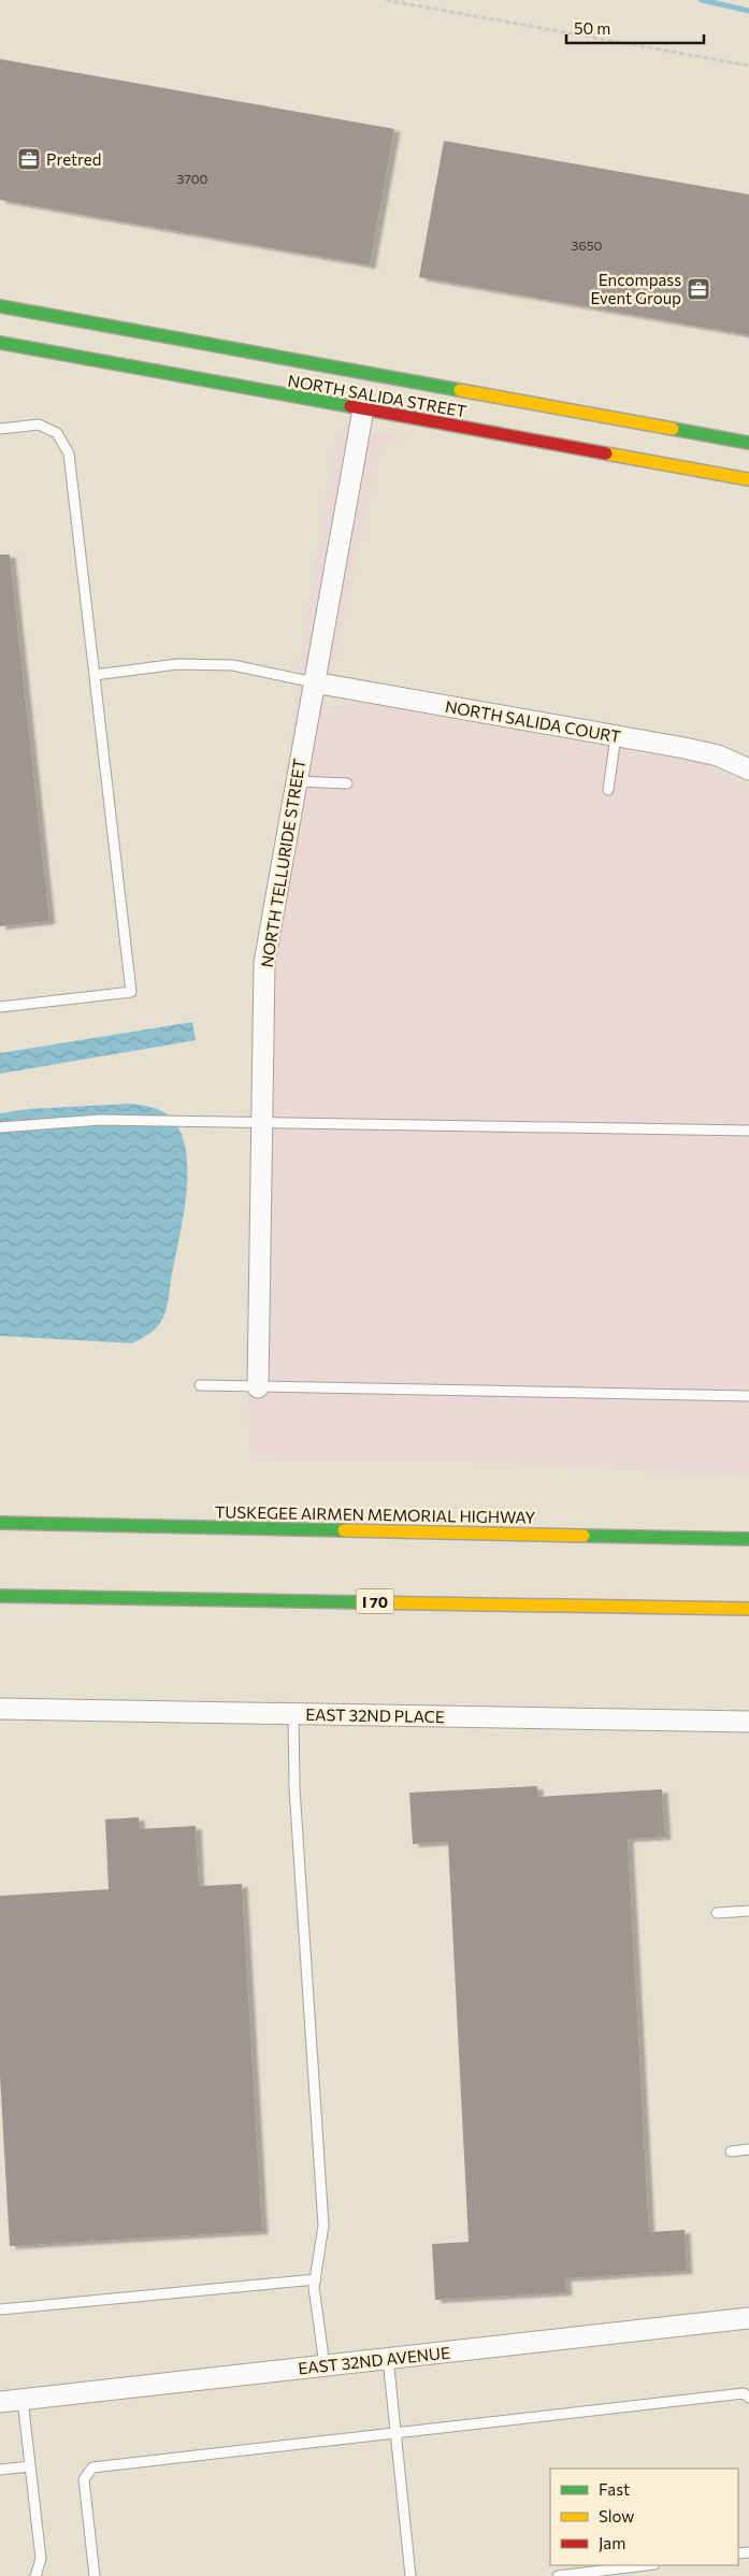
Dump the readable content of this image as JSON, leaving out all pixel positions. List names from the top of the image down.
{
  "streets": {
    "main road": ["NORTH SALIDA STREET", "TUSKEGEE AIRMEN MEMORIAL HIGHWAY", "I 70"],
    "street": [
      "NORTH SALIDA COURT",
      "NORTH TELLURIDE STREET",
      "EAST 32ND PLACE",
      "EAST 32ND AVENUE"
    ]
  },
  "crossings": [
    ["NORTH SALIDA STREET", "NORTH TELLURIDE STREET"],
    ["NORTH SALIDA COURT", "NORTH TELLURIDE STREET"]
  ],
  "places": {
    "office": ["Pretred", "Encompass Event Group"]
  },
  "house_numbers": ["3700", "3650"],
  "legend": ["Fast", "Slow", "Jam"],
  "scale_bar": "50 m"
}
